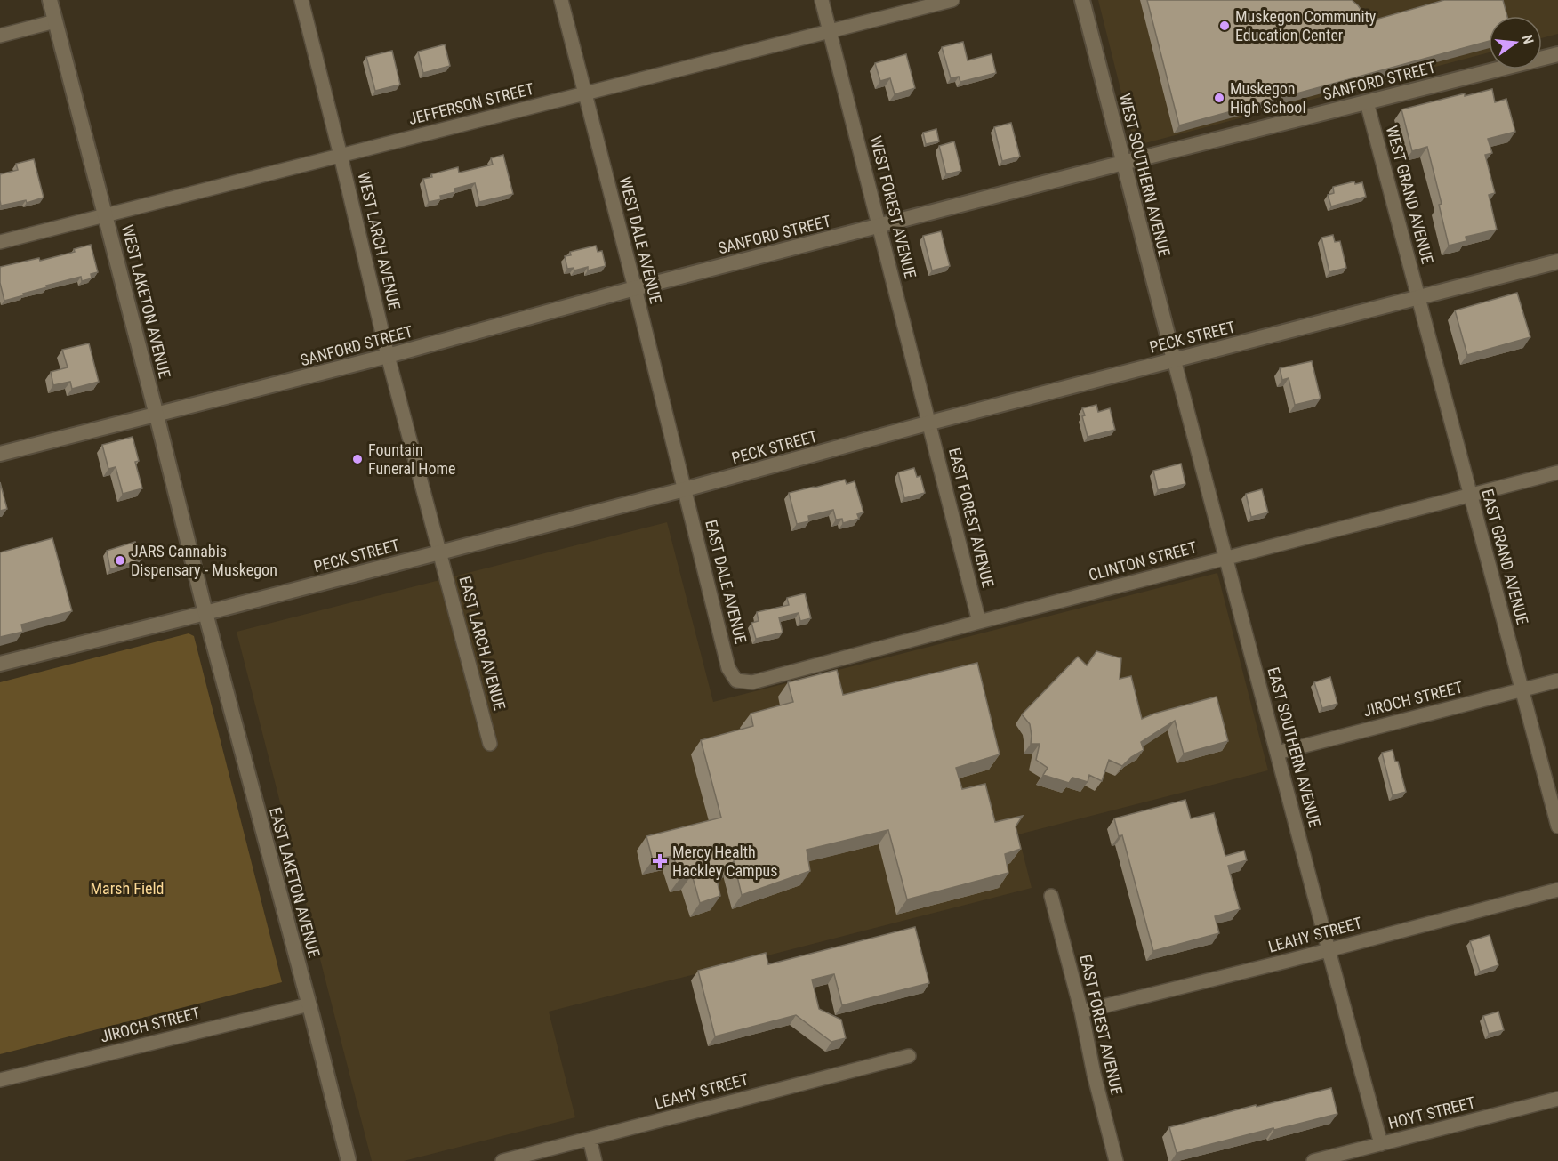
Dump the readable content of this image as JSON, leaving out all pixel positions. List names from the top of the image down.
{
  "streets": {
    "street": [
      "SANFORD STREET",
      "JEFFERSON STREET",
      "WEST SOUTHERN AVENUE",
      "WEST GRAND AVENUE",
      "WEST FOREST AVENUE",
      "WEST DALE AVENUE",
      "WEST LARCH AVENUE",
      "WEST LAKETON AVENUE",
      "PECK STREET",
      "EAST FOREST AVENUE",
      "EAST GRAND AVENUE",
      "CLINTON STREET",
      "EAST DALE AVENUE",
      "EAST LARCH AVENUE",
      "JIROCH STREET",
      "EAST SOUTHERN AVENUE",
      "EAST LAKETON AVENUE",
      "LEAHY STREET",
      "HOYT STREET"
    ]
  },
  "crossings": [
    ["SANFORD STREET", "WEST SOUTHERN AVENUE"],
    ["SANFORD STREET", "WEST GRAND AVENUE"],
    ["SANFORD STREET", "WEST FOREST AVENUE"],
    ["SANFORD STREET", "WEST DALE AVENUE"],
    ["SANFORD STREET", "WEST LARCH AVENUE"],
    ["SANFORD STREET", "WEST LAKETON AVENUE"],
    ["JEFFERSON STREET", "WEST FOREST AVENUE"],
    ["JEFFERSON STREET", "WEST DALE AVENUE"],
    ["JEFFERSON STREET", "WEST LARCH AVENUE"],
    ["JEFFERSON STREET", "WEST LAKETON AVENUE"],
    ["WEST SOUTHERN AVENUE", "PECK STREET"],
    ["WEST SOUTHERN AVENUE", "EAST SOUTHERN AVENUE"],
    ["WEST GRAND AVENUE", "PECK STREET"],
    ["WEST GRAND AVENUE", "EAST GRAND AVENUE"],
    ["WEST FOREST AVENUE", "PECK STREET"],
    ["WEST FOREST AVENUE", "EAST FOREST AVENUE"],
    ["WEST DALE AVENUE", "PECK STREET"],
    ["WEST DALE AVENUE", "EAST DALE AVENUE"],
    ["WEST LARCH AVENUE", "PECK STREET"],
    ["WEST LARCH AVENUE", "EAST LARCH AVENUE"],
    ["WEST LAKETON AVENUE", "PECK STREET"],
    ["WEST LAKETON AVENUE", "EAST LAKETON AVENUE"],
    ["PECK STREET", "EAST FOREST AVENUE"],
    ["PECK STREET", "EAST GRAND AVENUE"],
    ["PECK STREET", "EAST DALE AVENUE"],
    ["PECK STREET", "EAST LARCH AVENUE"],
    ["PECK STREET", "EAST SOUTHERN AVENUE"],
    ["PECK STREET", "EAST LAKETON AVENUE"],
    ["EAST FOREST AVENUE", "CLINTON STREET"],
    ["EAST FOREST AVENUE", "LEAHY STREET"],
    ["EAST GRAND AVENUE", "CLINTON STREET"],
    ["EAST GRAND AVENUE", "JIROCH STREET"],
    ["CLINTON STREET", "EAST DALE AVENUE"],
    ["CLINTON STREET", "EAST SOUTHERN AVENUE"],
    ["JIROCH STREET", "EAST SOUTHERN AVENUE"],
    ["JIROCH STREET", "EAST LAKETON AVENUE"],
    ["EAST SOUTHERN AVENUE", "LEAHY STREET"],
    ["EAST SOUTHERN AVENUE", "HOYT STREET"]
  ],
  "parks": ["Marsh Field"],
  "places": {
    "other": [
      "Muskegon Community Education Center",
      "Muskegon High School",
      "Fountain Funeral Home",
      "JARS Cannabis Dispensary - Muskegon"
    ],
    "health": ["Mercy Health Hackley Campus"]
  },
  "north": "right"
}
